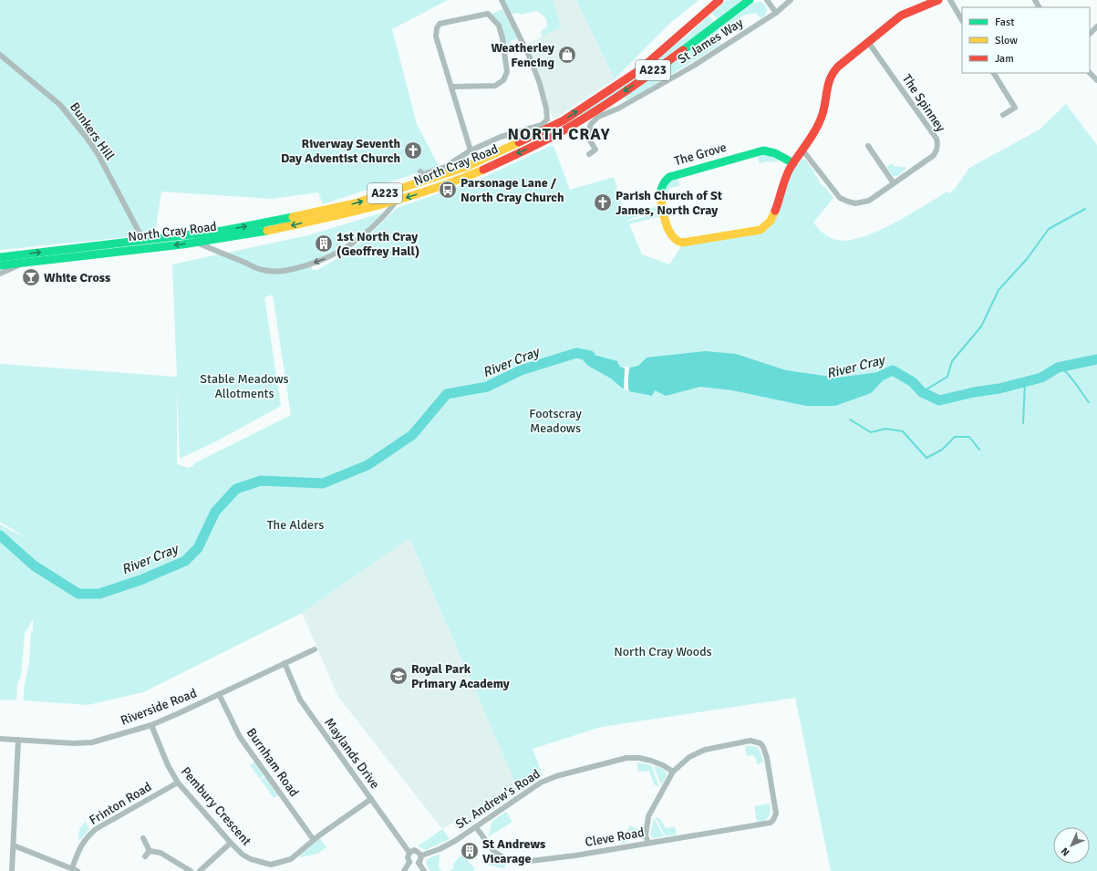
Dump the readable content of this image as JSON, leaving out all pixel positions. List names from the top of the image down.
{
  "streets": {
    "main road": ["A223", "The Grove", "North Cray Road"],
    "street": [
      "St James Way",
      "The Spinney",
      "Bunkers Hill",
      "Riverside Road",
      "Maylands Drive",
      "Burnham Road",
      "St. Andrew's Road",
      "Frinton Road",
      "Pembury Crescent",
      "Cleve Road"
    ]
  },
  "crossings": [
    ["The Spinney", "The Grove"],
    ["Bunkers Hill", "North Cray Road"],
    ["Riverside Road", "Maylands Drive"],
    ["Riverside Road", "Burnham Road"],
    ["Riverside Road", "Pembury Crescent"],
    ["Maylands Drive", "St. Andrew's Road"],
    ["St. Andrew's Road", "Cleve Road"],
    ["Frinton Road", "Pembury Crescent"]
  ],
  "districts": ["NORTH CRAY"],
  "water": ["River Cray"],
  "parks": [
    "Stable Meadows Allotments",
    "Footscray Meadows",
    "The Alders",
    "North Cray Woods"
  ],
  "places": {
    "shop": ["Weatherley Fencing"],
    "church": ["Riverway Seventh Day Adventist Church", "Parish Church of St James, North Cray"],
    "bus stop": ["Parsonage Lane / North Cray Church"],
    "building": ["1st North Cray (Geoffrey Hall)", "St Andrews Vicarage"],
    "bar": ["White Cross"],
    "school or university": ["Royal Park Primary Academy"]
  },
  "legend": ["Fast", "Slow", "Jam"],
  "north": "bottom left"
}
